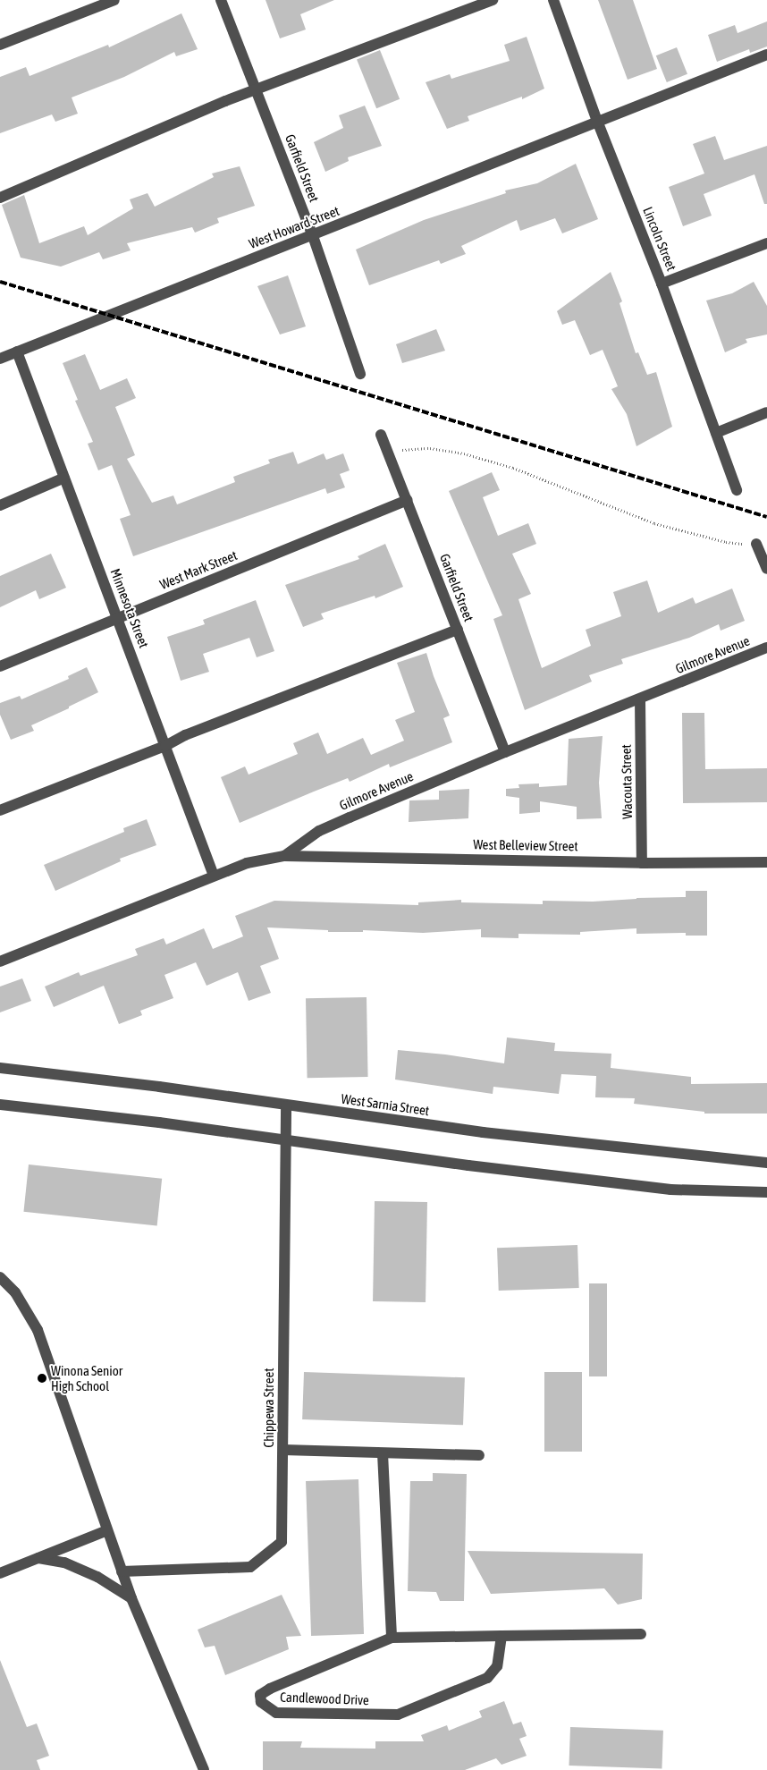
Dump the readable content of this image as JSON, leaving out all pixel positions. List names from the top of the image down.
{
  "streets": {
    "street": [
      "Garfield Street",
      "West Howard Street",
      "Lincoln Street",
      "West Mark Street",
      "Minnesota Street",
      "Gilmore Avenue",
      "Wacouta Street",
      "West Belleview Street",
      "West Sarnia Street",
      "Chippewa Street",
      "Candlewood Drive"
    ]
  },
  "crossings": [
    ["Garfield Street", "West Howard Street"],
    ["Garfield Street", "West Mark Street"],
    ["Garfield Street", "Gilmore Avenue"],
    ["West Howard Street", "Lincoln Street"],
    ["West Howard Street", "Minnesota Street"],
    ["West Mark Street", "Minnesota Street"],
    ["Minnesota Street", "Gilmore Avenue"],
    ["Gilmore Avenue", "Wacouta Street"],
    ["Gilmore Avenue", "West Belleview Street"],
    ["Wacouta Street", "West Belleview Street"],
    ["West Sarnia Street", "Chippewa Street"]
  ],
  "places": ["Winona Senior High School"]
}
